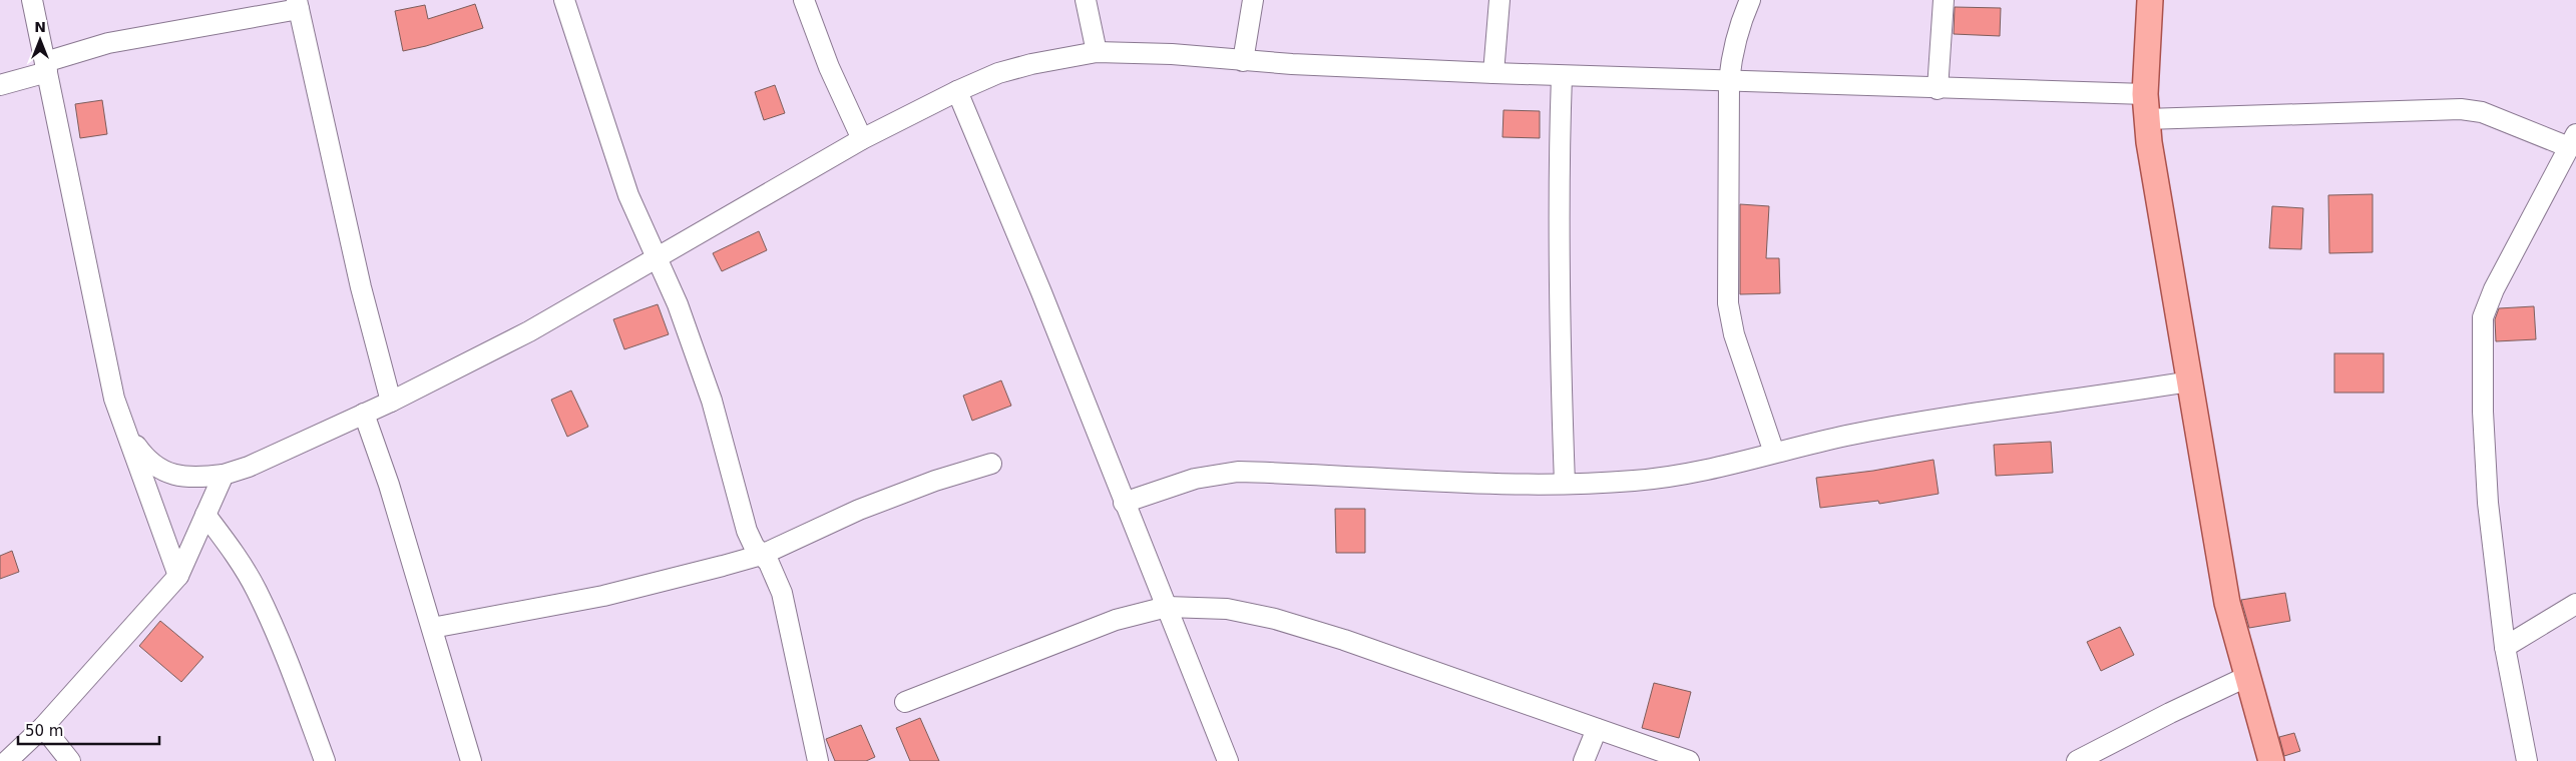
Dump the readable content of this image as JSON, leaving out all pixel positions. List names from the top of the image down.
{
  "scale_bar": "50 m",
  "north": "top"
}
